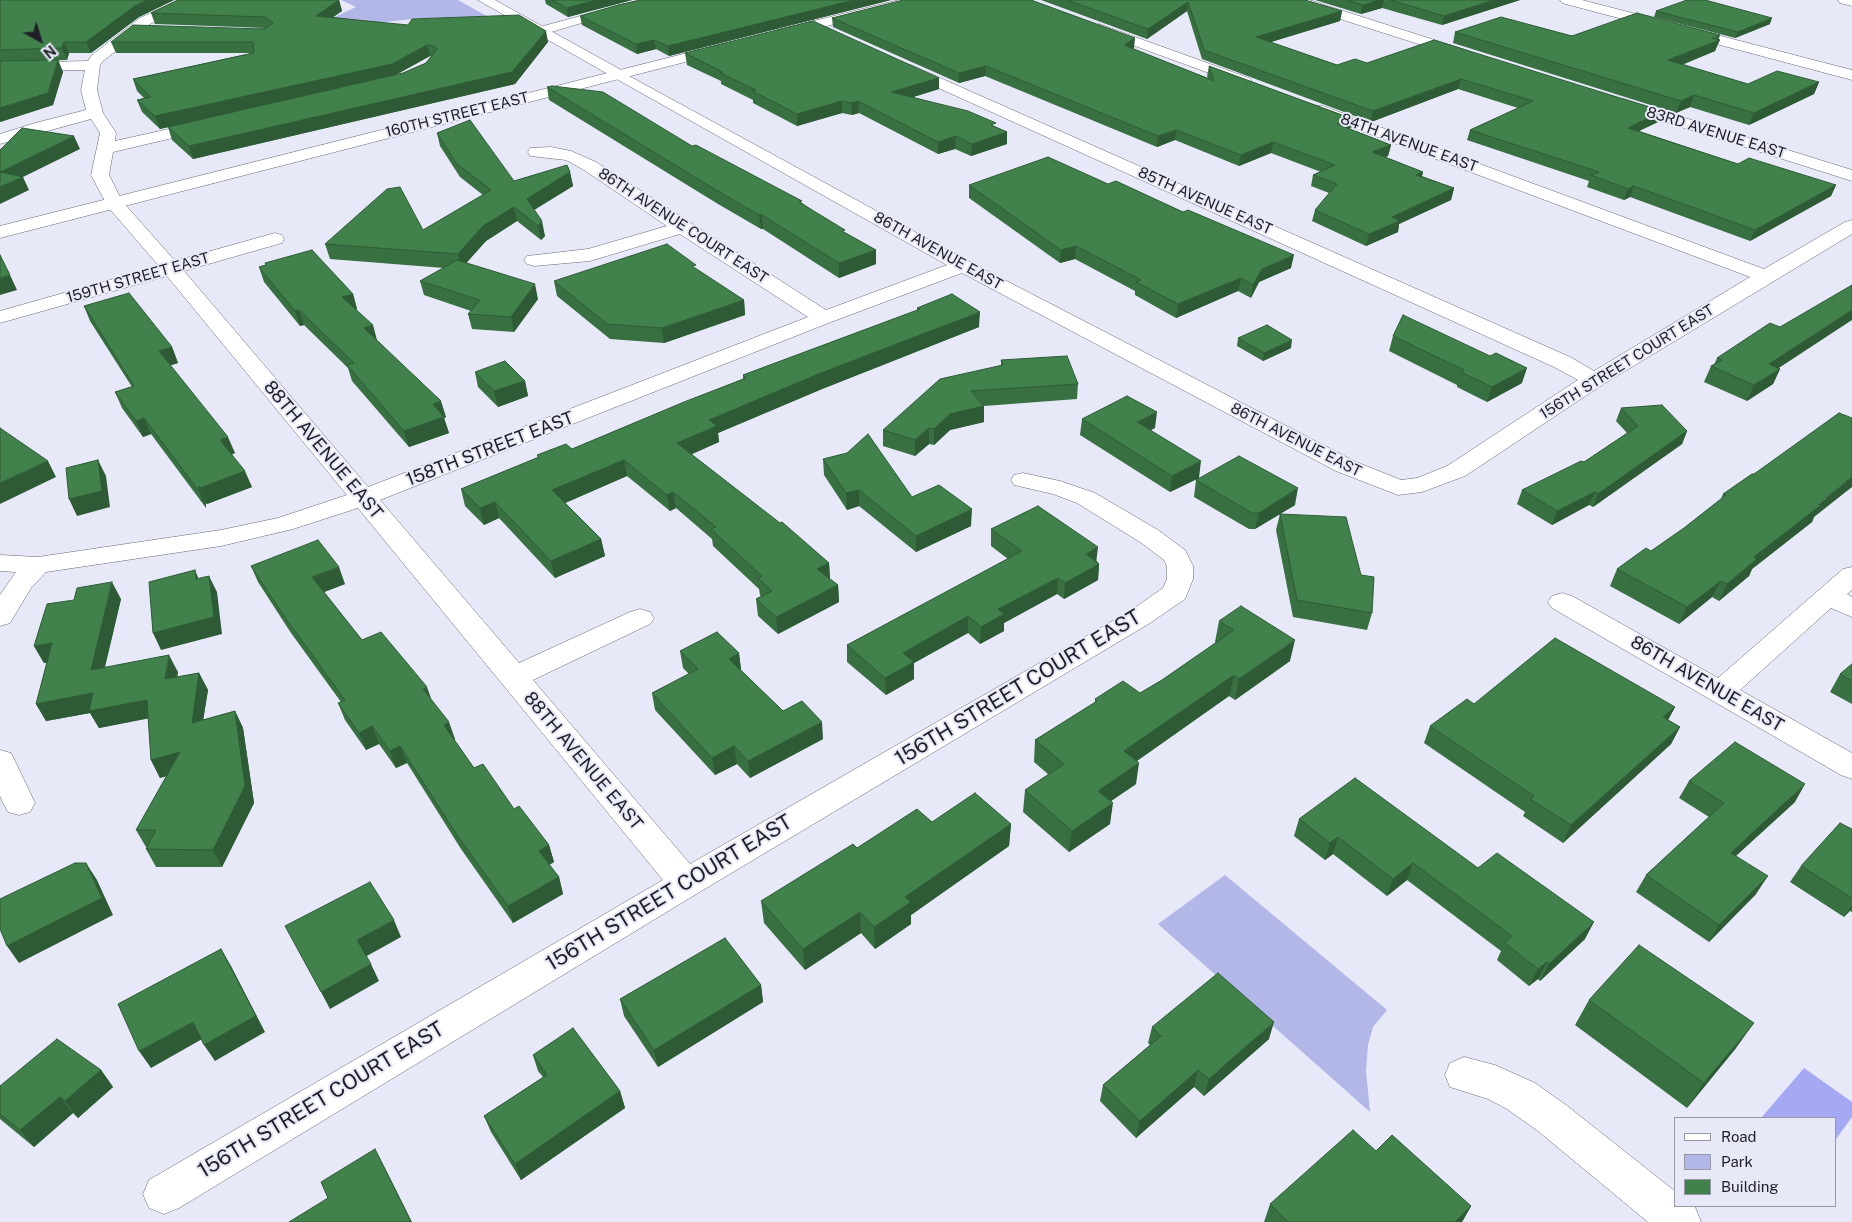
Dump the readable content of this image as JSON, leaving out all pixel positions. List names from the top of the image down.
{
  "streets": {
    "street": [
      "160TH STREET EAST",
      "83RD AVENUE EAST",
      "84TH AVENUE EAST",
      "85TH AVENUE EAST",
      "86TH AVENUE COURT EAST",
      "86TH AVENUE EAST",
      "159TH STREET EAST",
      "156TH STREET COURT EAST",
      "158TH STREET EAST",
      "88TH AVENUE EAST"
    ]
  },
  "crossings": [
    ["160TH STREET EAST", "86TH AVENUE EAST"],
    ["160TH STREET EAST", "88TH AVENUE EAST"],
    ["84TH AVENUE EAST", "156TH STREET COURT EAST"],
    ["85TH AVENUE EAST", "156TH STREET COURT EAST"],
    ["86TH AVENUE COURT EAST", "158TH STREET EAST"],
    ["86TH AVENUE EAST", "156TH STREET COURT EAST"],
    ["86TH AVENUE EAST", "158TH STREET EAST"],
    ["159TH STREET EAST", "88TH AVENUE EAST"],
    ["156TH STREET COURT EAST", "88TH AVENUE EAST"],
    ["158TH STREET EAST", "88TH AVENUE EAST"]
  ],
  "legend": ["Road", "Park", "Building"],
  "north": "bottom right"
}
